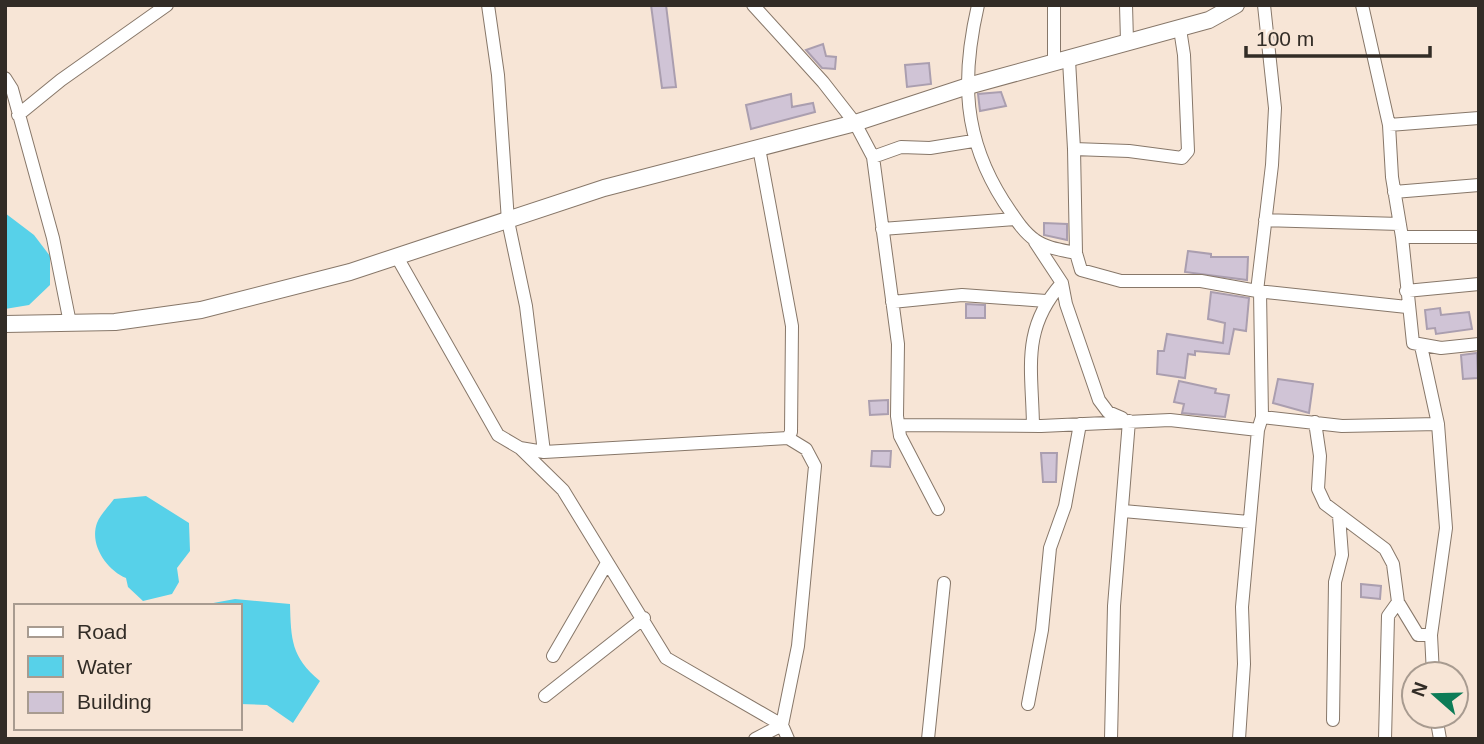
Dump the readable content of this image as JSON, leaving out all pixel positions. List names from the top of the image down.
{
  "legend": ["Road", "Water", "Building"],
  "scale_bar": "100 m",
  "north": "left"
}
